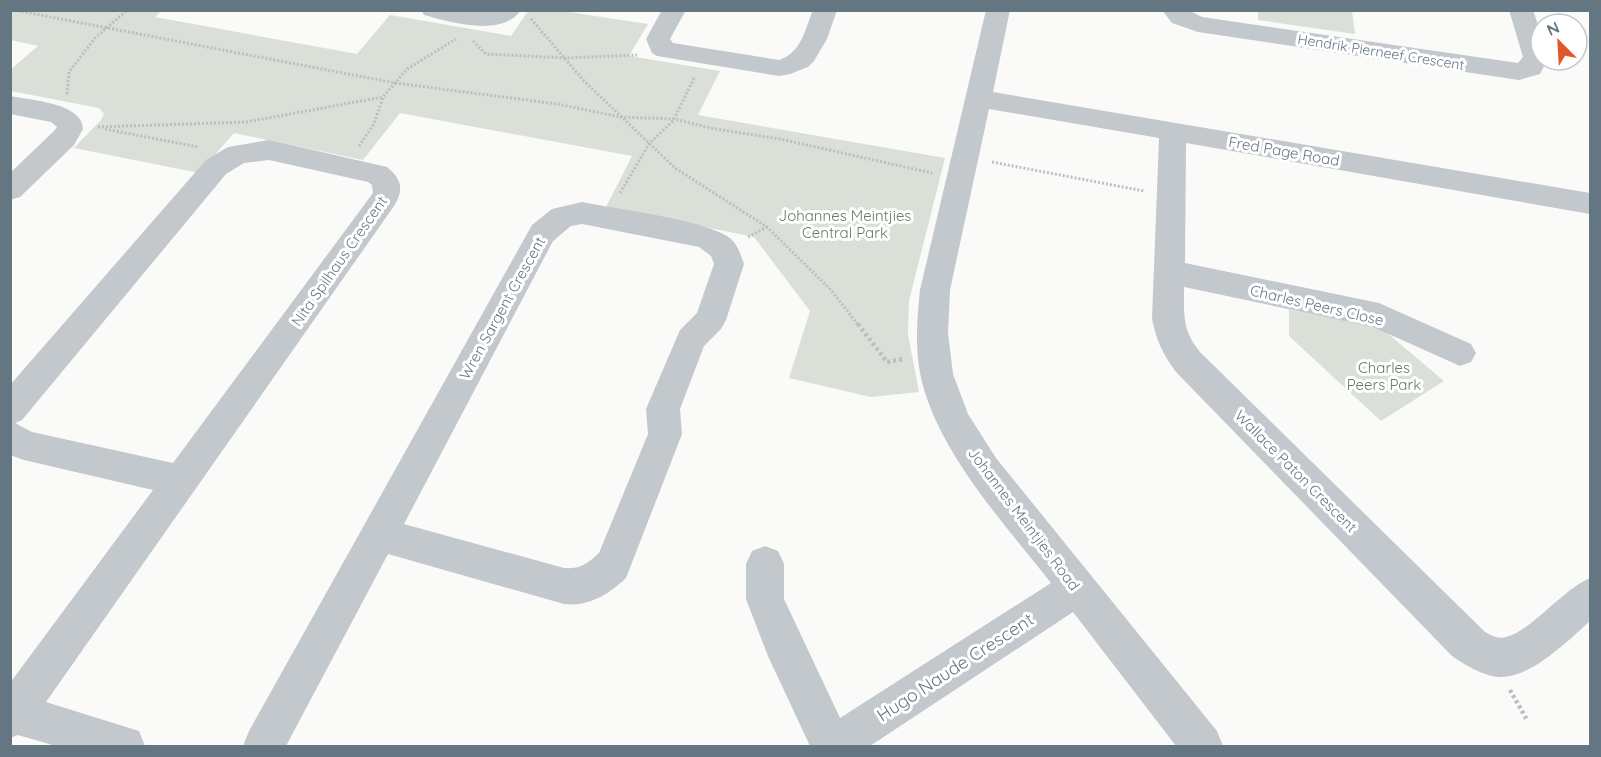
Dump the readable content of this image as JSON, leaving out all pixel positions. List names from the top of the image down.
{
  "streets": {
    "street": [
      "Hendrik Pierneef Crescent",
      "Fred Page Road",
      "Nita Spilhaus Crescent",
      "Charles Peers Close",
      "Wren Sargent Crescent",
      "Wallace Paton Crescent",
      "Johannes Meintjies Road",
      "Hugo Naude Crescent"
    ]
  },
  "crossings": [
    ["Fred Page Road", "Wallace Paton Crescent"],
    ["Fred Page Road", "Johannes Meintjies Road"],
    ["Charles Peers Close", "Wallace Paton Crescent"],
    ["Johannes Meintjies Road", "Hugo Naude Crescent"]
  ],
  "parks": ["Johannes Meintjies Central Park", "Charles Peers Park"],
  "north": "top left"
}
